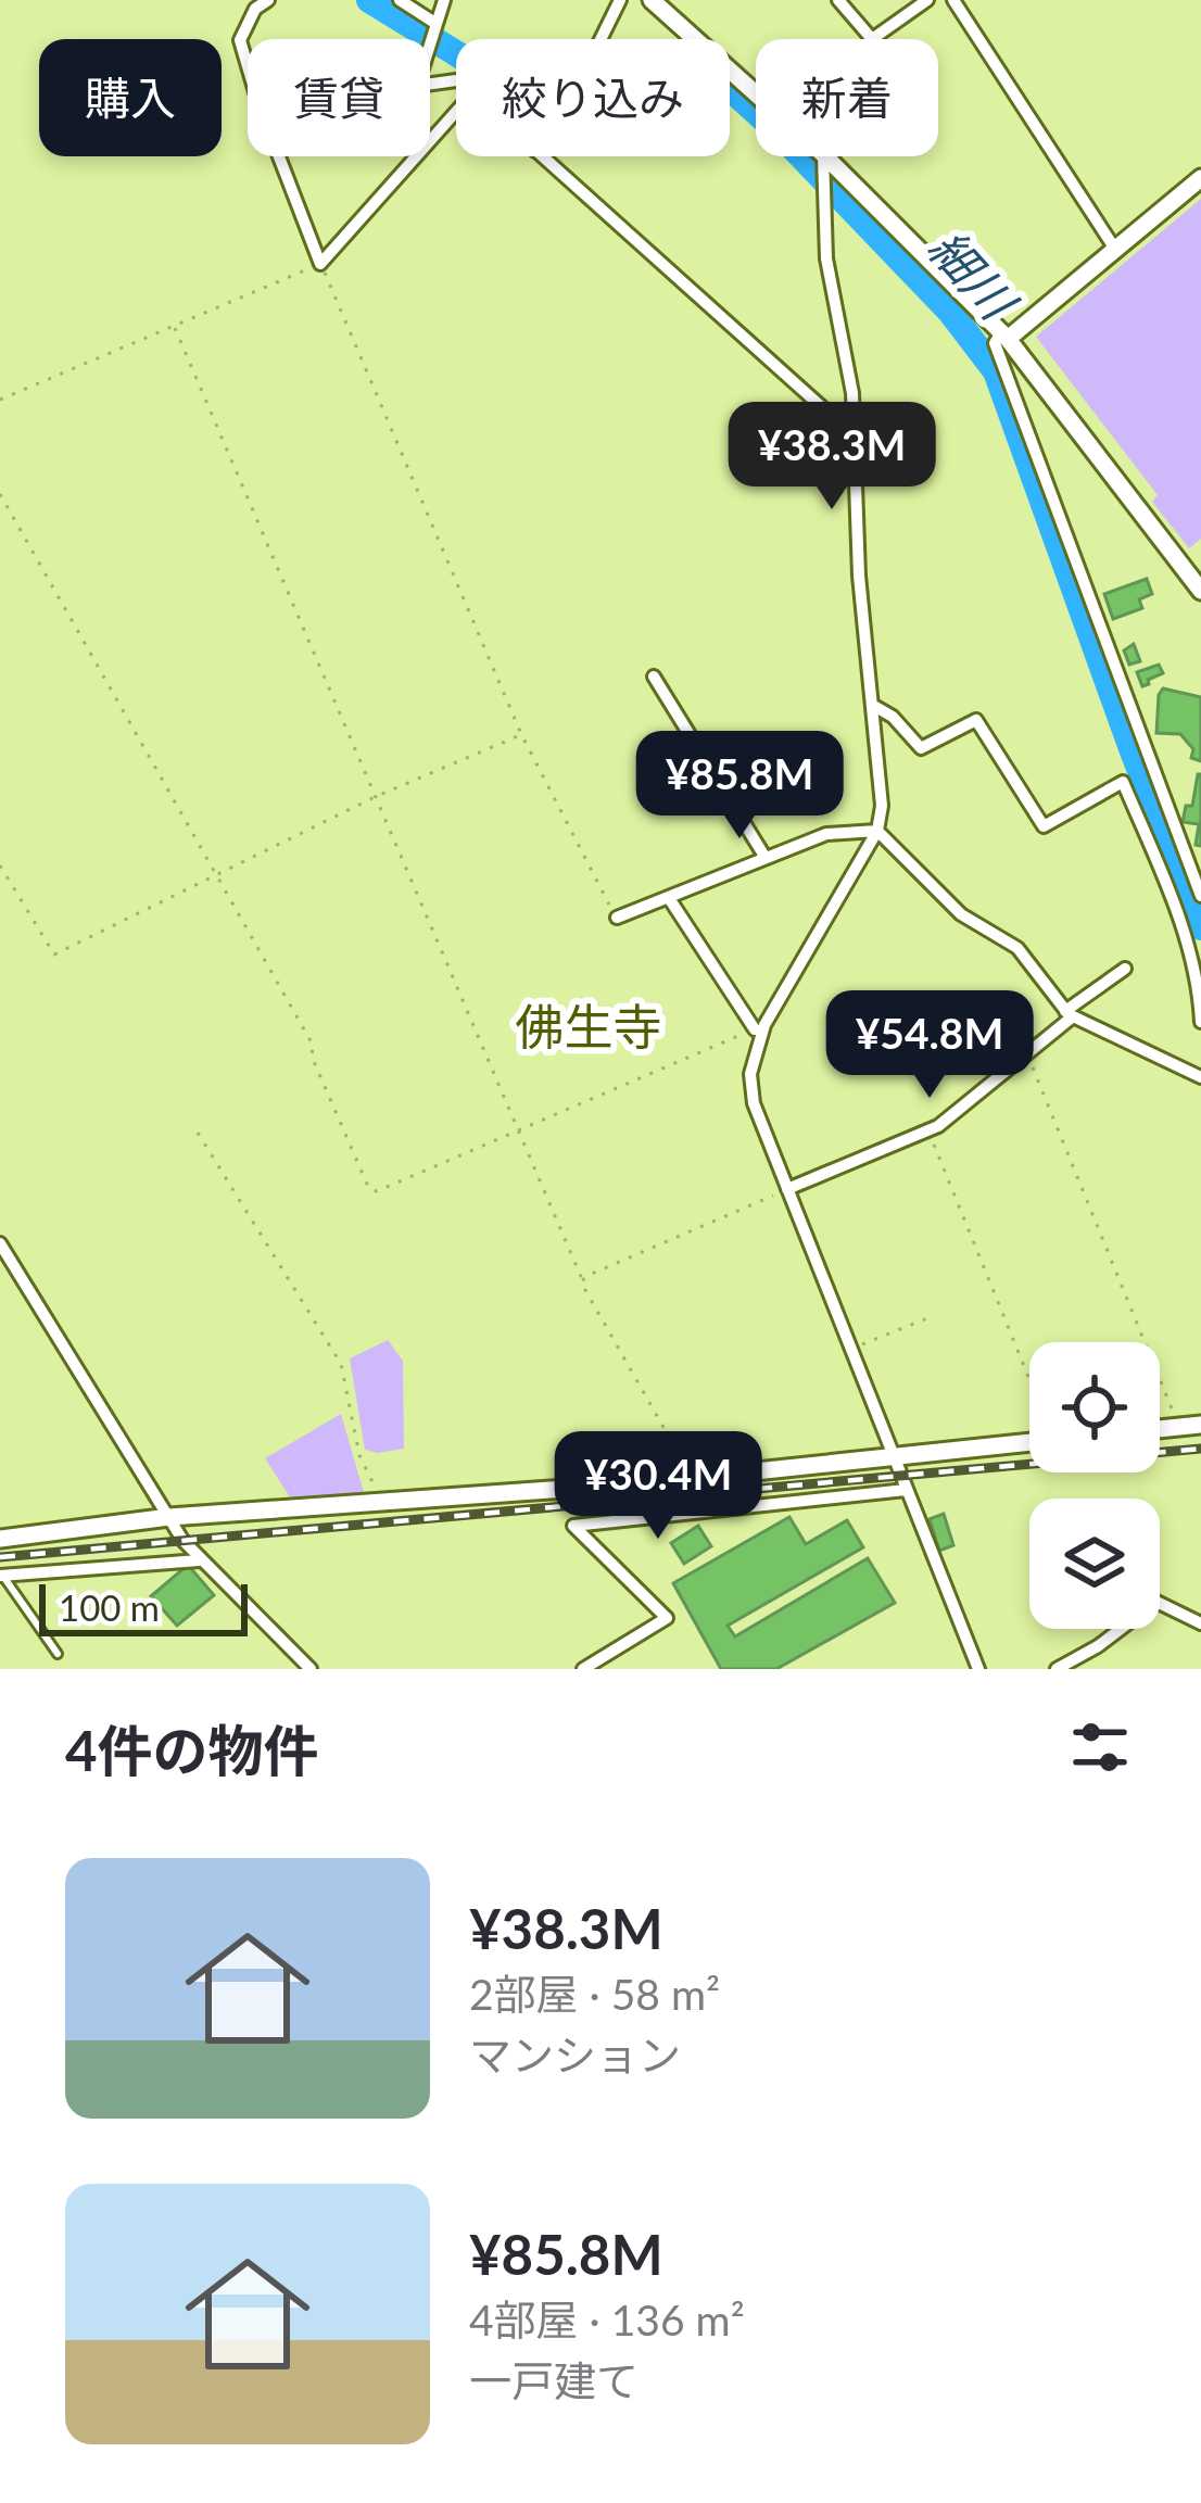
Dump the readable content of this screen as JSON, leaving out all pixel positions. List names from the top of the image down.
{
  "districts": ["佛生寺"],
  "water": ["細川"],
  "scale_bar": "100 m",
  "page": {
    "chip": [
      "購入",
      "賃貸",
      "絞り込み",
      "新着"
    ],
    "price": [
      "¥38.3M",
      "¥85.8M",
      "¥54.8M",
      "¥30.4M"
    ],
    "scale": "100 m",
    "heading": "4件の物件",
    "list": [
      {
        "name": "¥38.3M",
        "note": "2部屋 · 58 m² · マンション"
      },
      {
        "name": "¥85.8M",
        "note": "4部屋 · 136 m² · 一戸建て"
      }
    ]
  }
}
